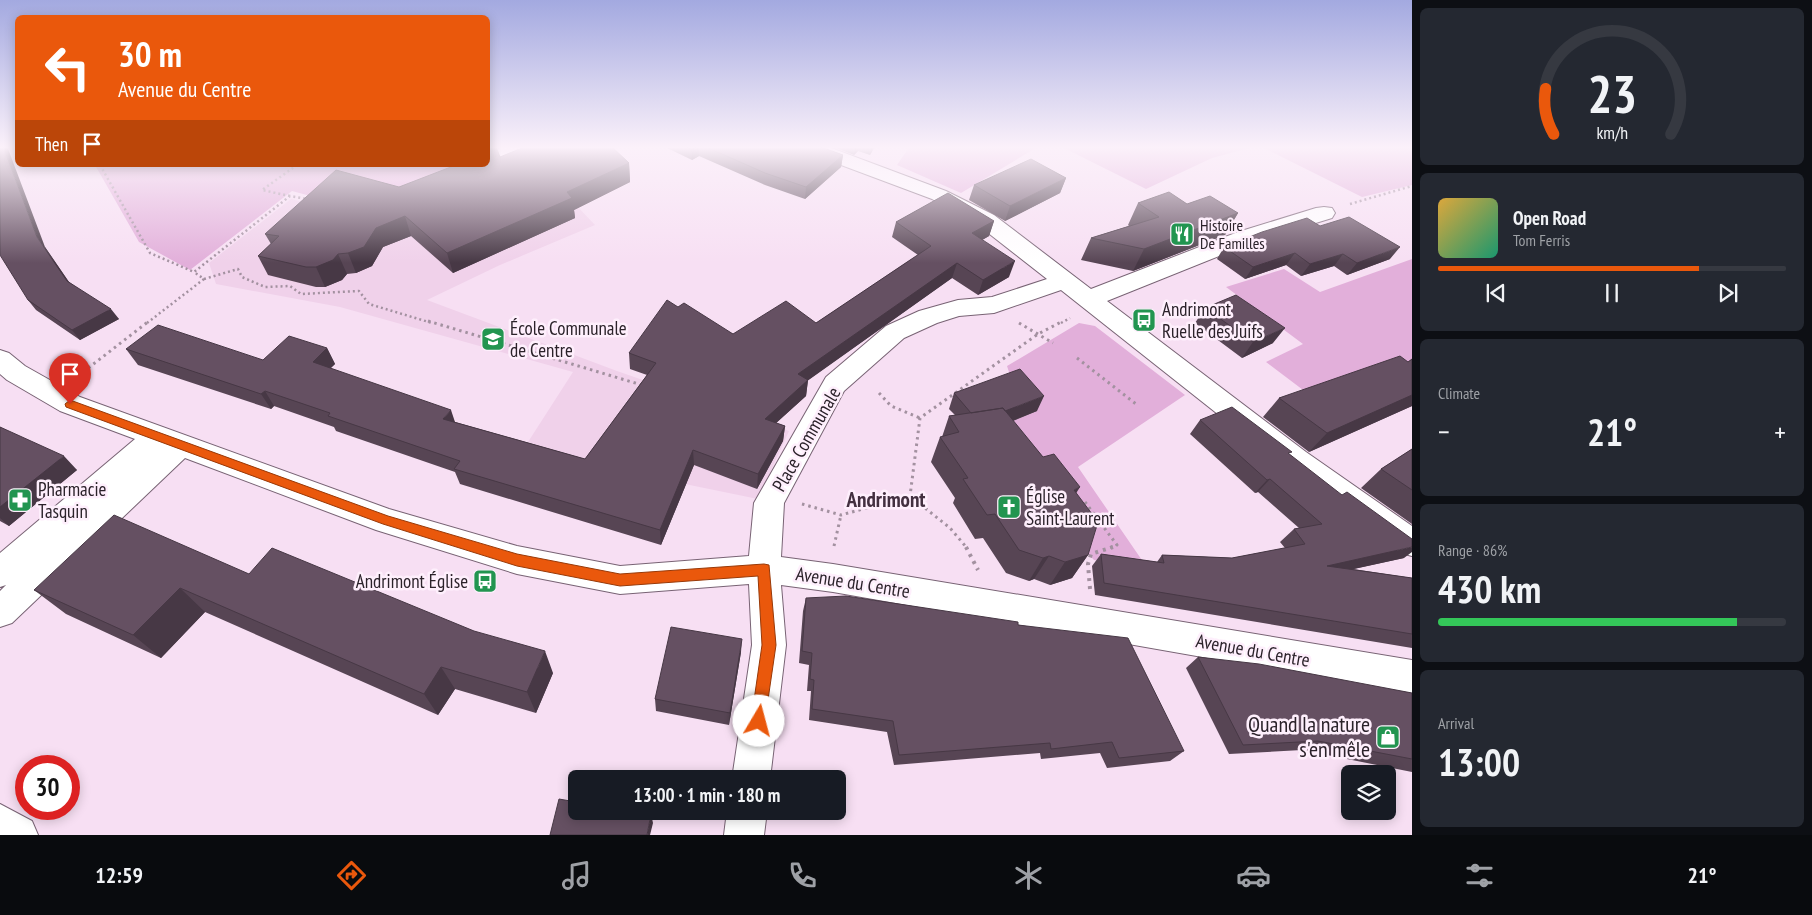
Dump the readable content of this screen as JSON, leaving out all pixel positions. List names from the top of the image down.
{
  "streets": {
    "street": ["Place Communale", "Avenue du Centre"]
  },
  "crossings": [
    ["Place Communale", "Avenue du Centre"]
  ],
  "districts": ["Andrimont"],
  "places": {
    "restaurant": ["Histoire De Familles"],
    "bus stop": ["Andrimont Ruelle des Juifs", "Andrimont Église"],
    "school or university": ["École Communale de Centre"],
    "pharmacy": ["Pharmacie Tasquin"],
    "church": ["Église Saint-Laurent"],
    "shop": ["Quand la nature s'en mêle"]
  },
  "page": {
    "turn": ["30 m", "Avenue du Centre"],
    "then": "Then",
    "song": ["Open Road", "Tom Ferris"],
    "tile": [
      "Climate",
      ["Range · 86%", "430 km"],
      ["Arrival", "13:00"]
    ],
    "heat": ["−", "21°", "+"],
    "limit": "30",
    "trip": "13:00 · 1 min · 180 m",
    "tabs": ["12:59", "21°"],
    "gauge": ["23", "km/h"]
  }
}
